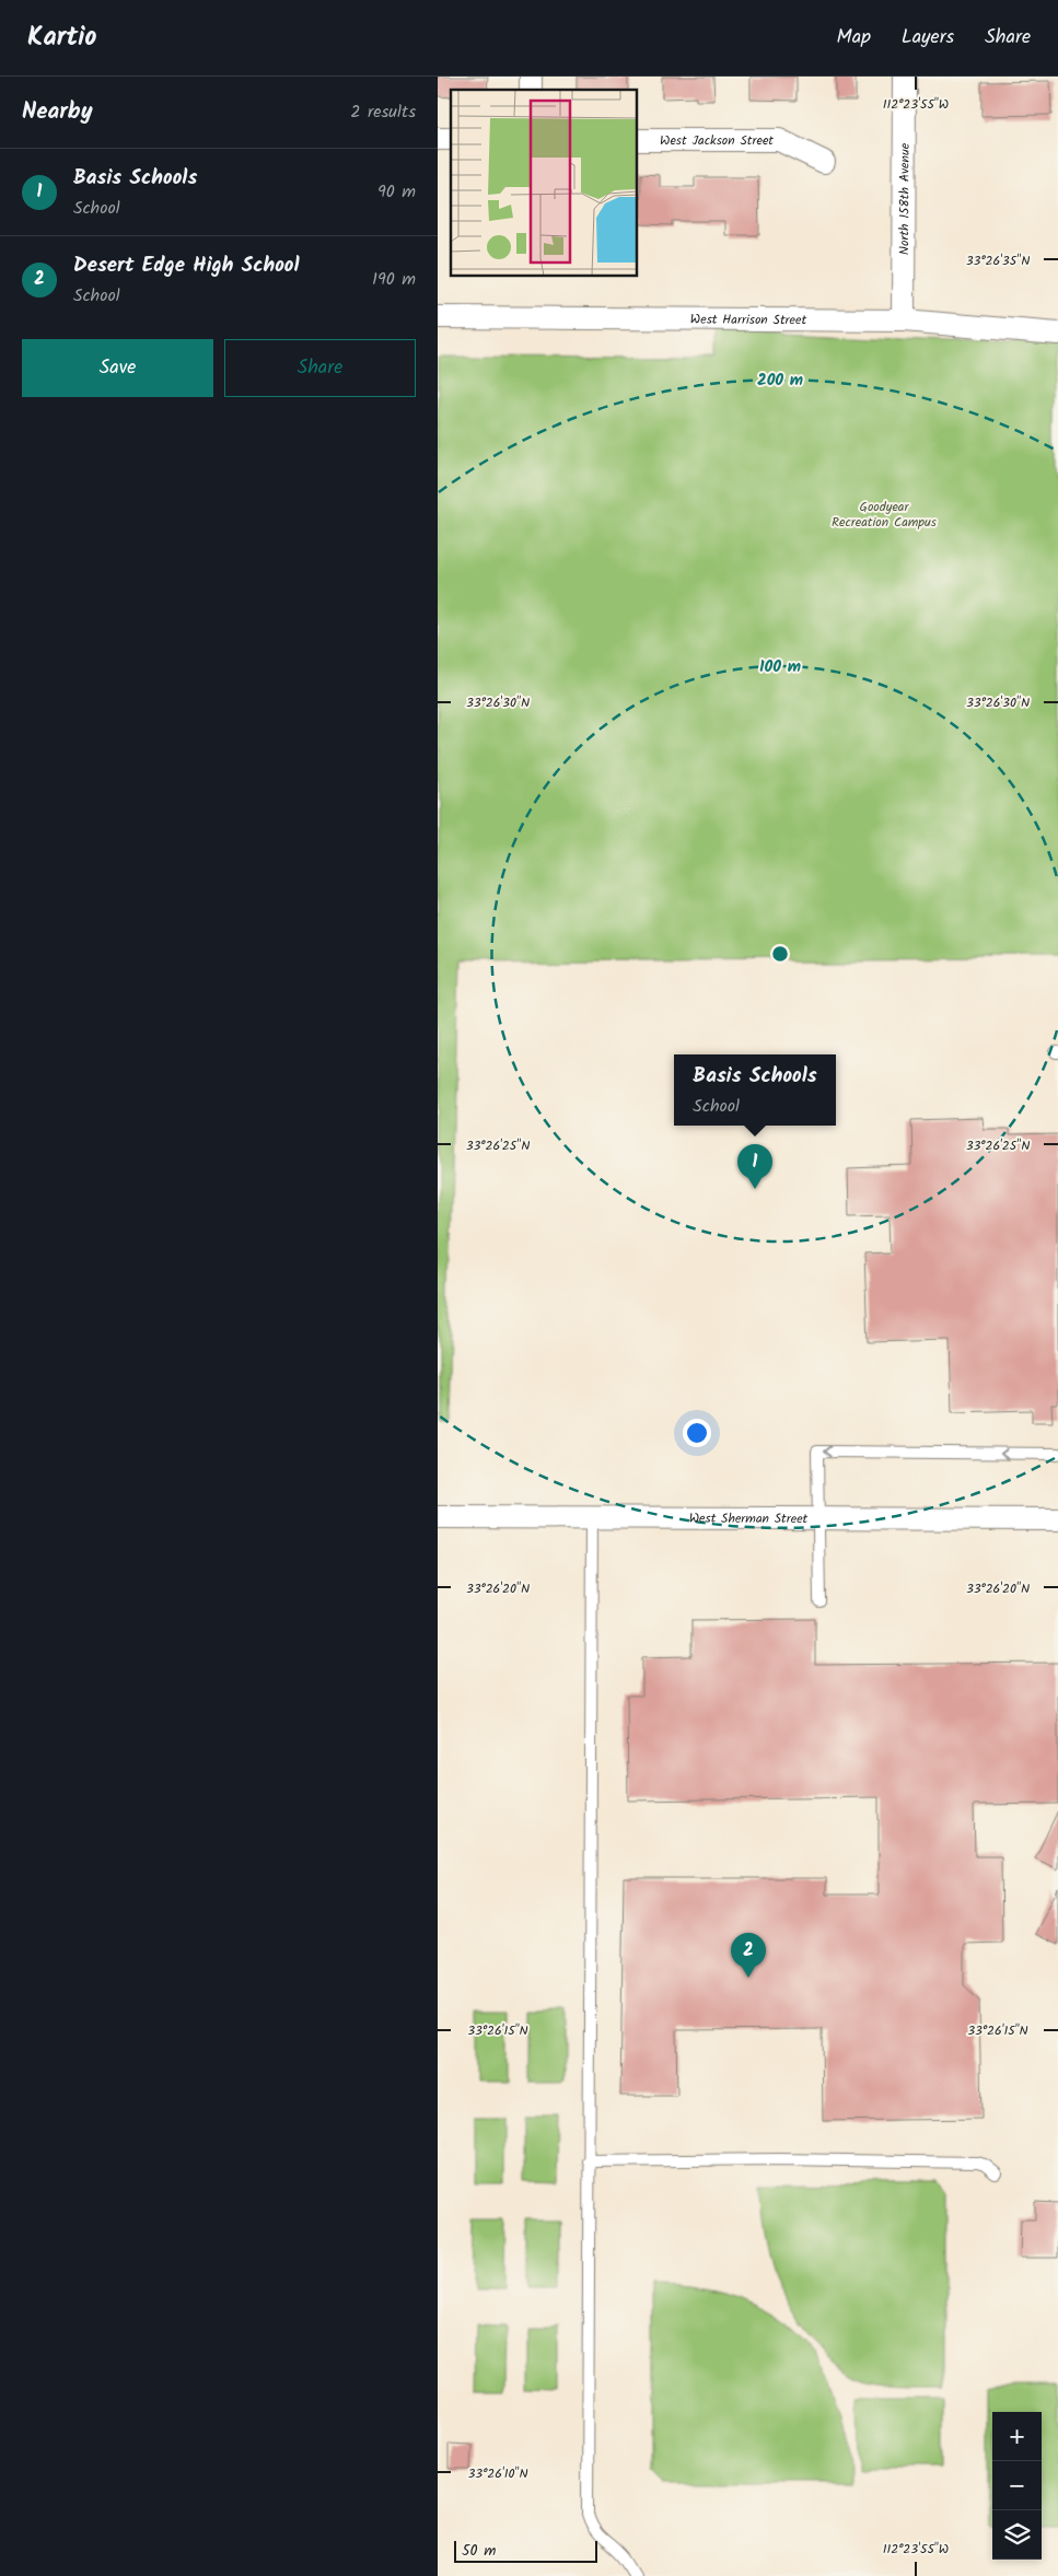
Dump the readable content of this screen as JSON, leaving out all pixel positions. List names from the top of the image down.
{
  "streets": {
    "street": [
      "West Jackson Street",
      "North 158th Avenue",
      "West Harrison Street",
      "West Sherman Street"
    ]
  },
  "crossings": [
    ["North 158th Avenue", "West Harrison Street"]
  ],
  "parks": ["Goodyear Recreation Campus"],
  "scale_bar": "50 m",
  "page": {
    "header": "Kartio",
    "nav": ["Map", "Layers", "Share"],
    "heading": ["Nearby", "2 results"],
    "list": [
      {
        "mark": "1",
        "name": "Basis Schools",
        "note": "School",
        "value": "90 m"
      },
      {
        "mark": "2",
        "name": "Desert Edge High School",
        "note": "School",
        "value": "190 m"
      }
    ],
    "buttons": ["Save", "Share"],
    "popup": ["Basis Schools", "School"],
    "pins": ["1", "2"],
    "map_buttons": ["+", "−"],
    "scale": "50 m"
  },
  "coordinates": [
    "112°23'55\"W",
    "33°26'35\"N",
    "33°26'30\"N",
    "33°26'25\"N",
    "33°26'20\"N",
    "33°26'15\"N",
    "33°26'10\"N"
  ],
  "rings": ["200 m", "100 m"]
}
